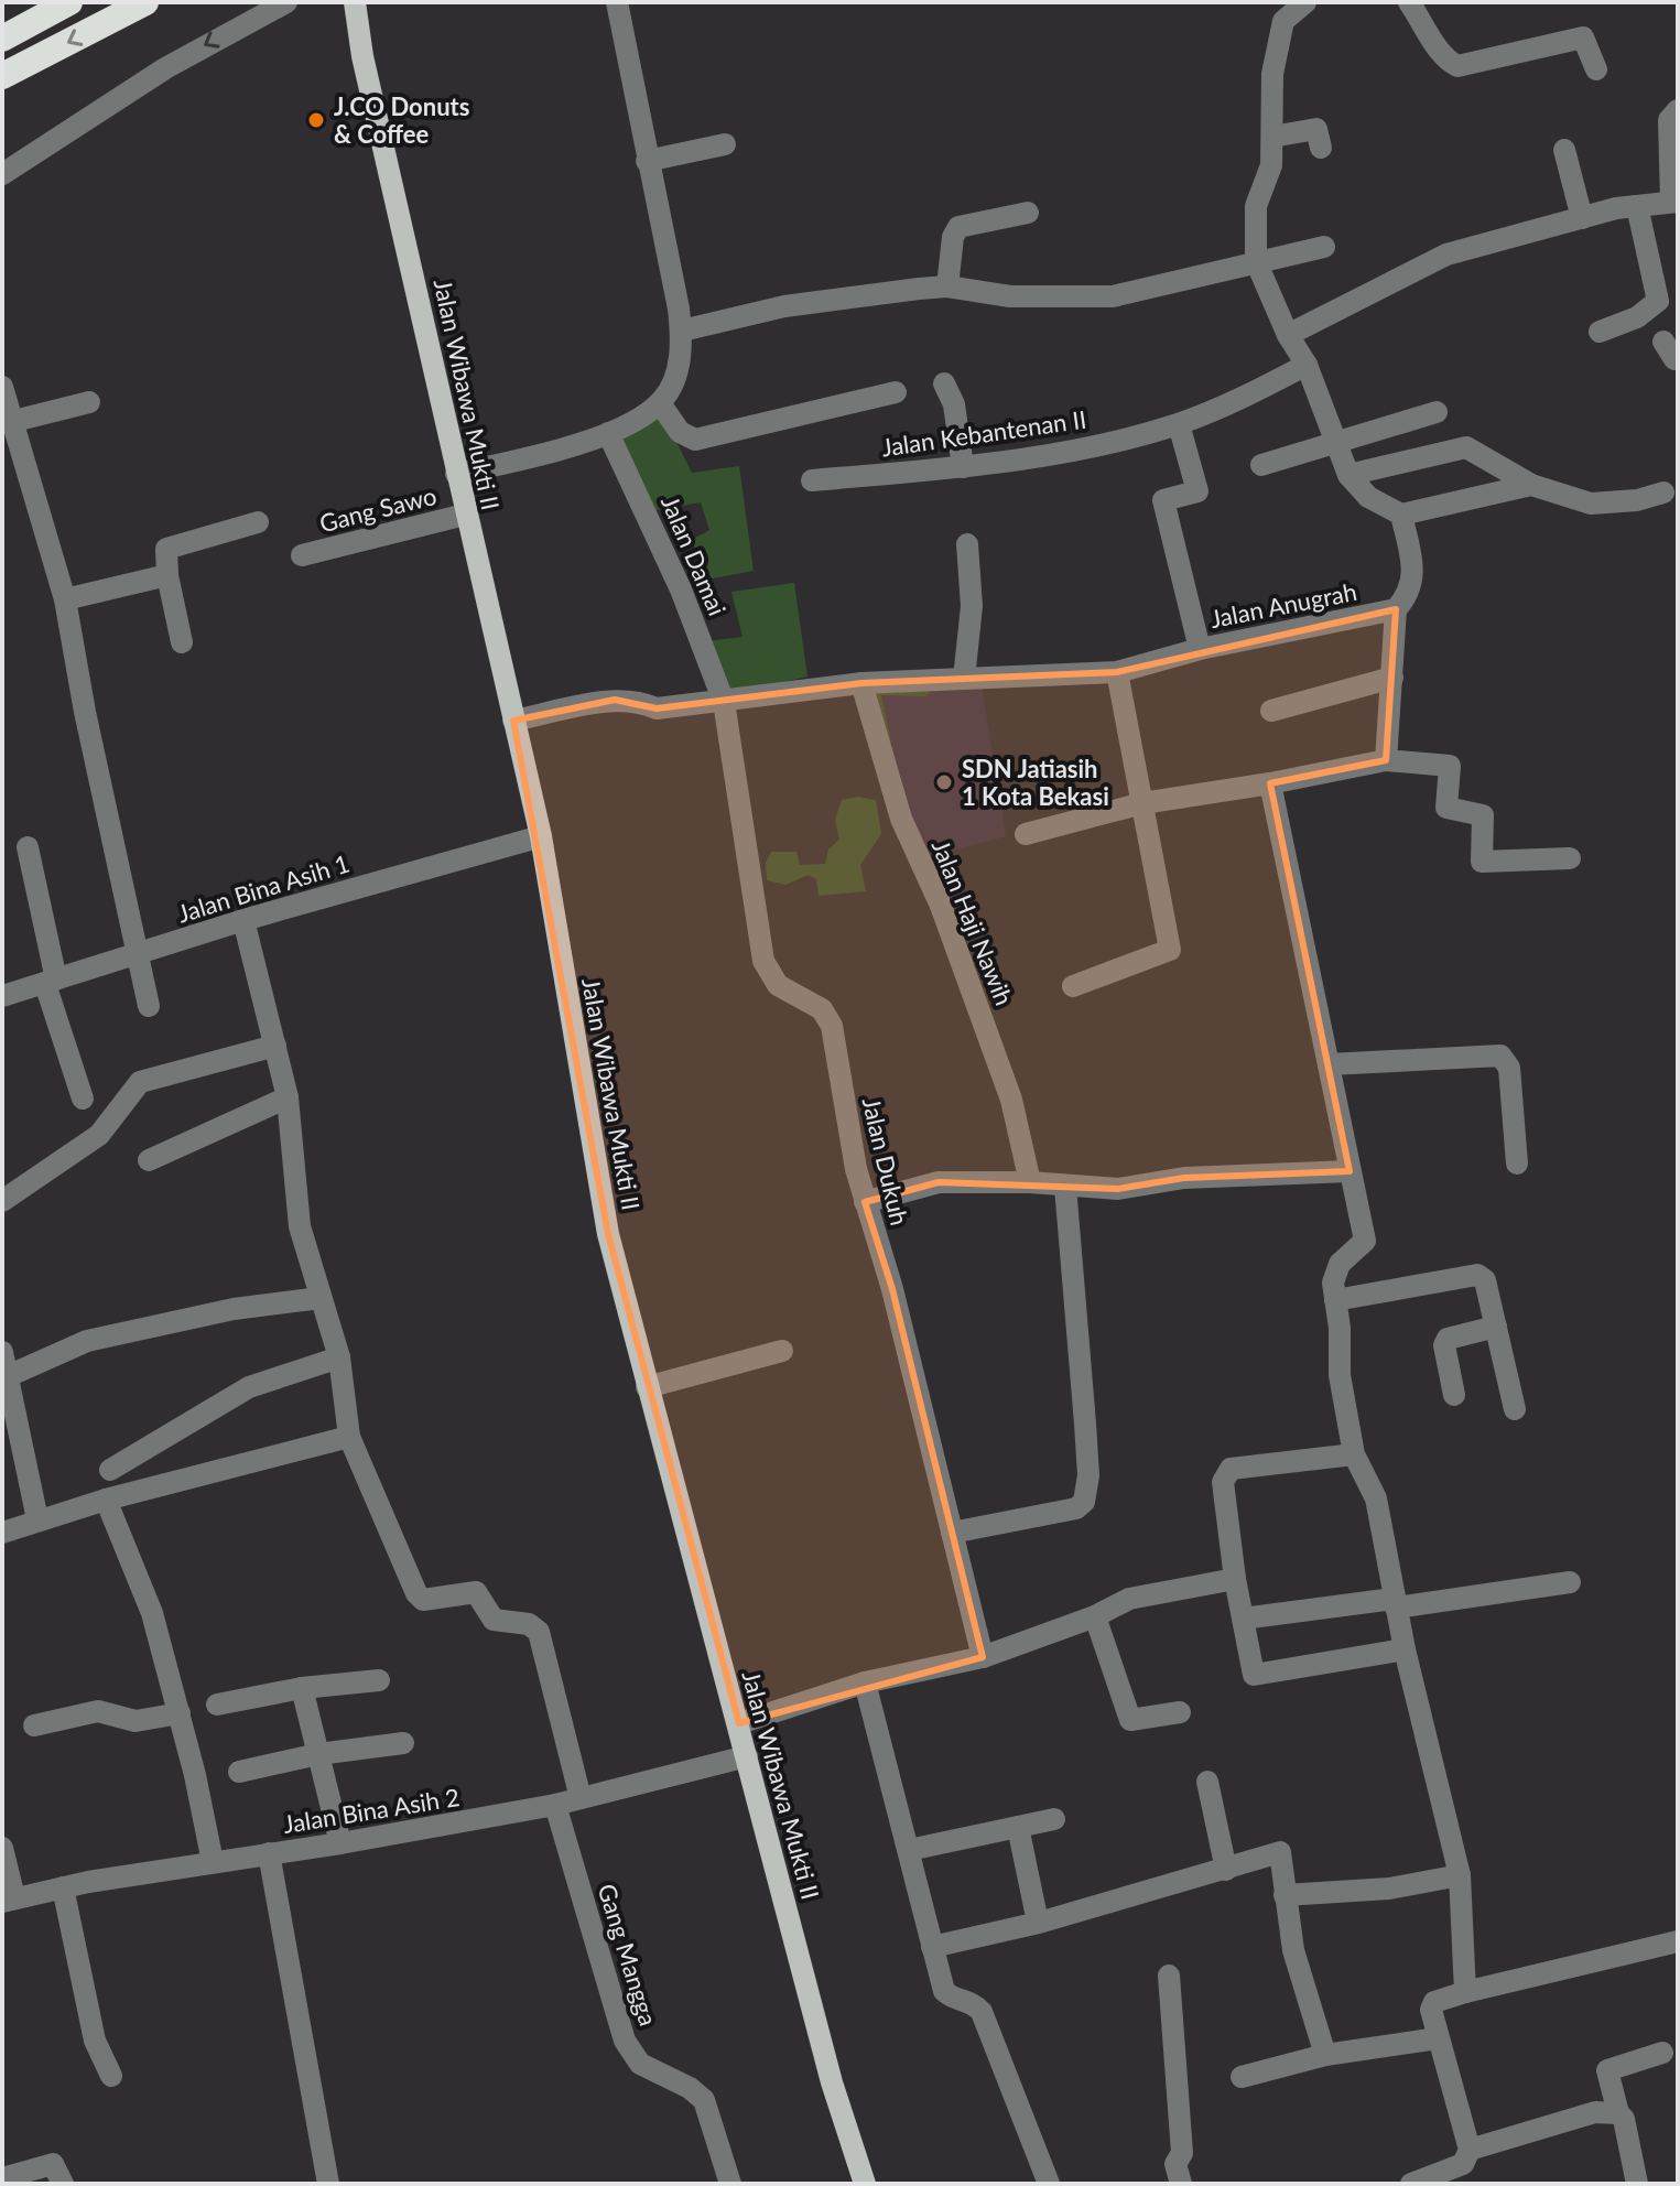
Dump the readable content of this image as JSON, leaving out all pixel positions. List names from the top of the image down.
{
  "streets": {
    "main road": ["Jalan Wibawa Mukti II"],
    "street": [
      "Jalan Kebantenan II",
      "Gang Sawo",
      "Jalan Damai",
      "Jalan Anugrah",
      "Jalan Bina Asih 1",
      "Jalan Haji Nawih",
      "Jalan Dukuh",
      "Jalan Bina Asih 2",
      "Gang Mangga"
    ]
  },
  "crossings": [
    ["Jalan Wibawa Mukti II", "Gang Sawo"],
    ["Jalan Wibawa Mukti II", "Jalan Anugrah"],
    ["Jalan Wibawa Mukti II", "Jalan Bina Asih 1"],
    ["Jalan Wibawa Mukti II", "Jalan Bina Asih 2"],
    ["Jalan Damai", "Jalan Anugrah"],
    ["Jalan Damai", "Jalan Dukuh"],
    ["Jalan Anugrah", "Jalan Haji Nawih"],
    ["Jalan Anugrah", "Jalan Dukuh"],
    ["Jalan Bina Asih 2", "Gang Mangga"]
  ],
  "places": ["J.CO Donuts & Coffee", "SDN Jatiasih 1 Kota Bekasi"]
}
